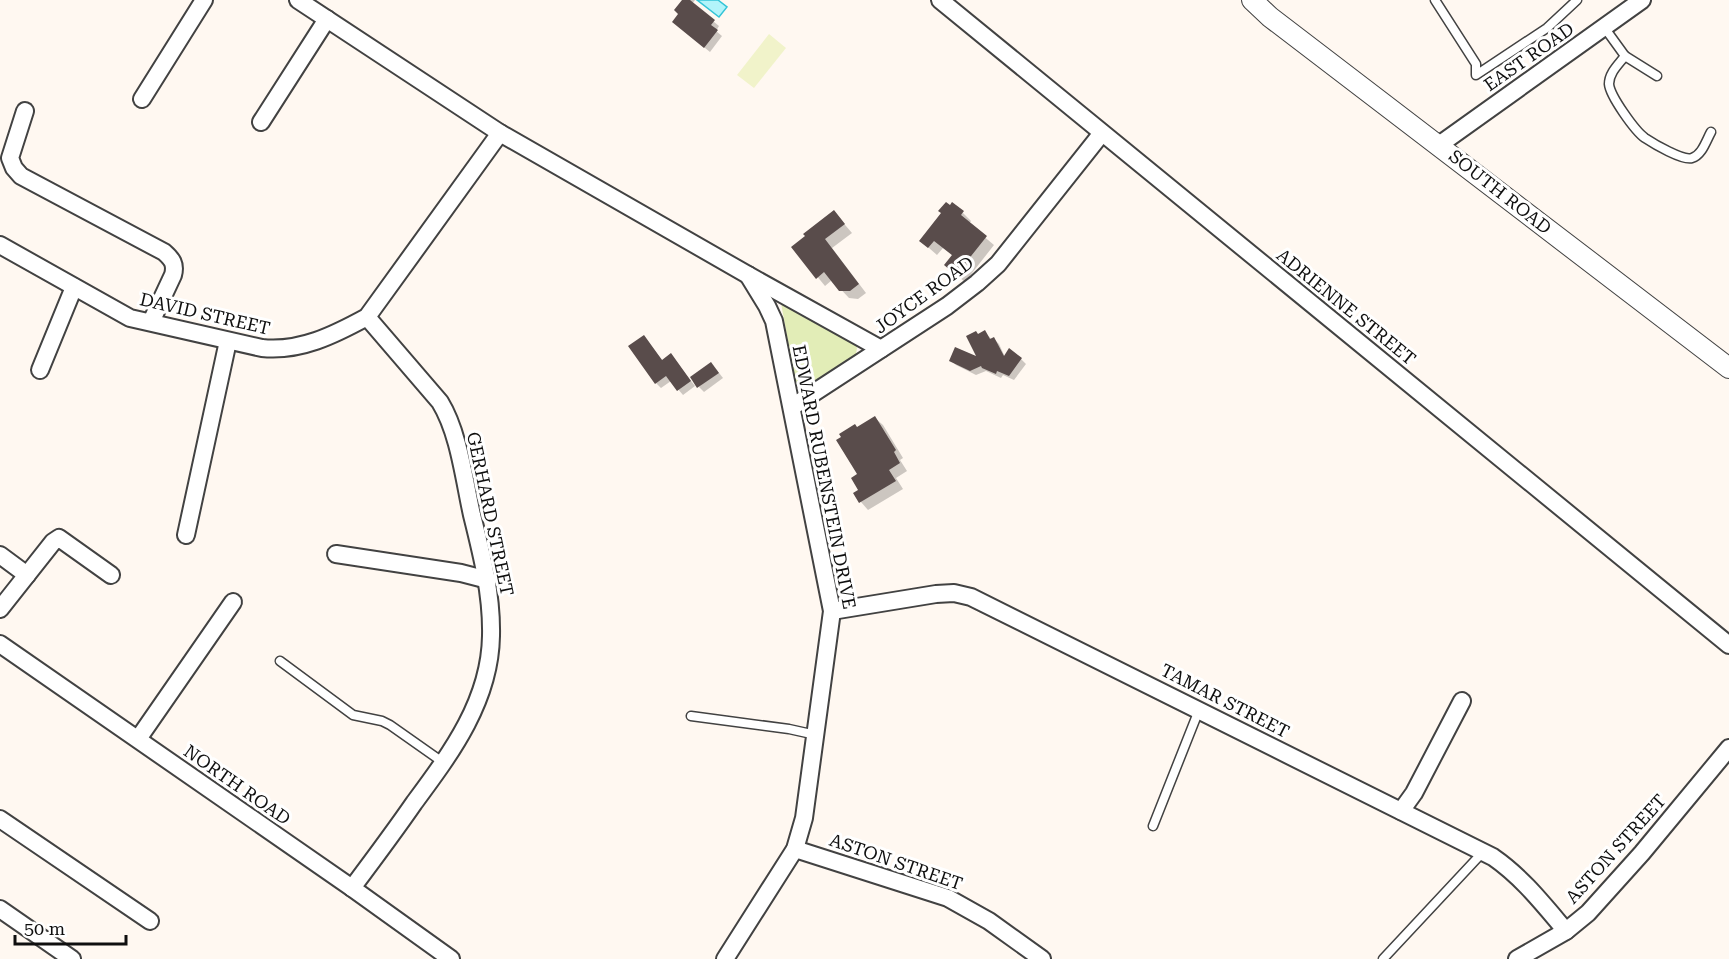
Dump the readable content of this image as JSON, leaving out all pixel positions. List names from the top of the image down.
{
  "streets": {
    "street": [
      "EAST ROAD",
      "SOUTH ROAD",
      "JOYCE ROAD",
      "ADRIENNE STREET",
      "DAVID STREET",
      "EDWARD RUBENSTEIN DRIVE",
      "GERHARD STREET",
      "TAMAR STREET",
      "NORTH ROAD",
      "ASTON STREET"
    ]
  },
  "crossings": [
    ["EAST ROAD", "SOUTH ROAD"],
    ["JOYCE ROAD", "ADRIENNE STREET"],
    ["JOYCE ROAD", "EDWARD RUBENSTEIN DRIVE"],
    ["DAVID STREET", "EDWARD RUBENSTEIN DRIVE"],
    ["DAVID STREET", "GERHARD STREET"],
    ["EDWARD RUBENSTEIN DRIVE", "TAMAR STREET"],
    ["EDWARD RUBENSTEIN DRIVE", "ASTON STREET"],
    ["GERHARD STREET", "NORTH ROAD"],
    ["TAMAR STREET", "ASTON STREET"]
  ],
  "scale_bar": "50 m"
}
